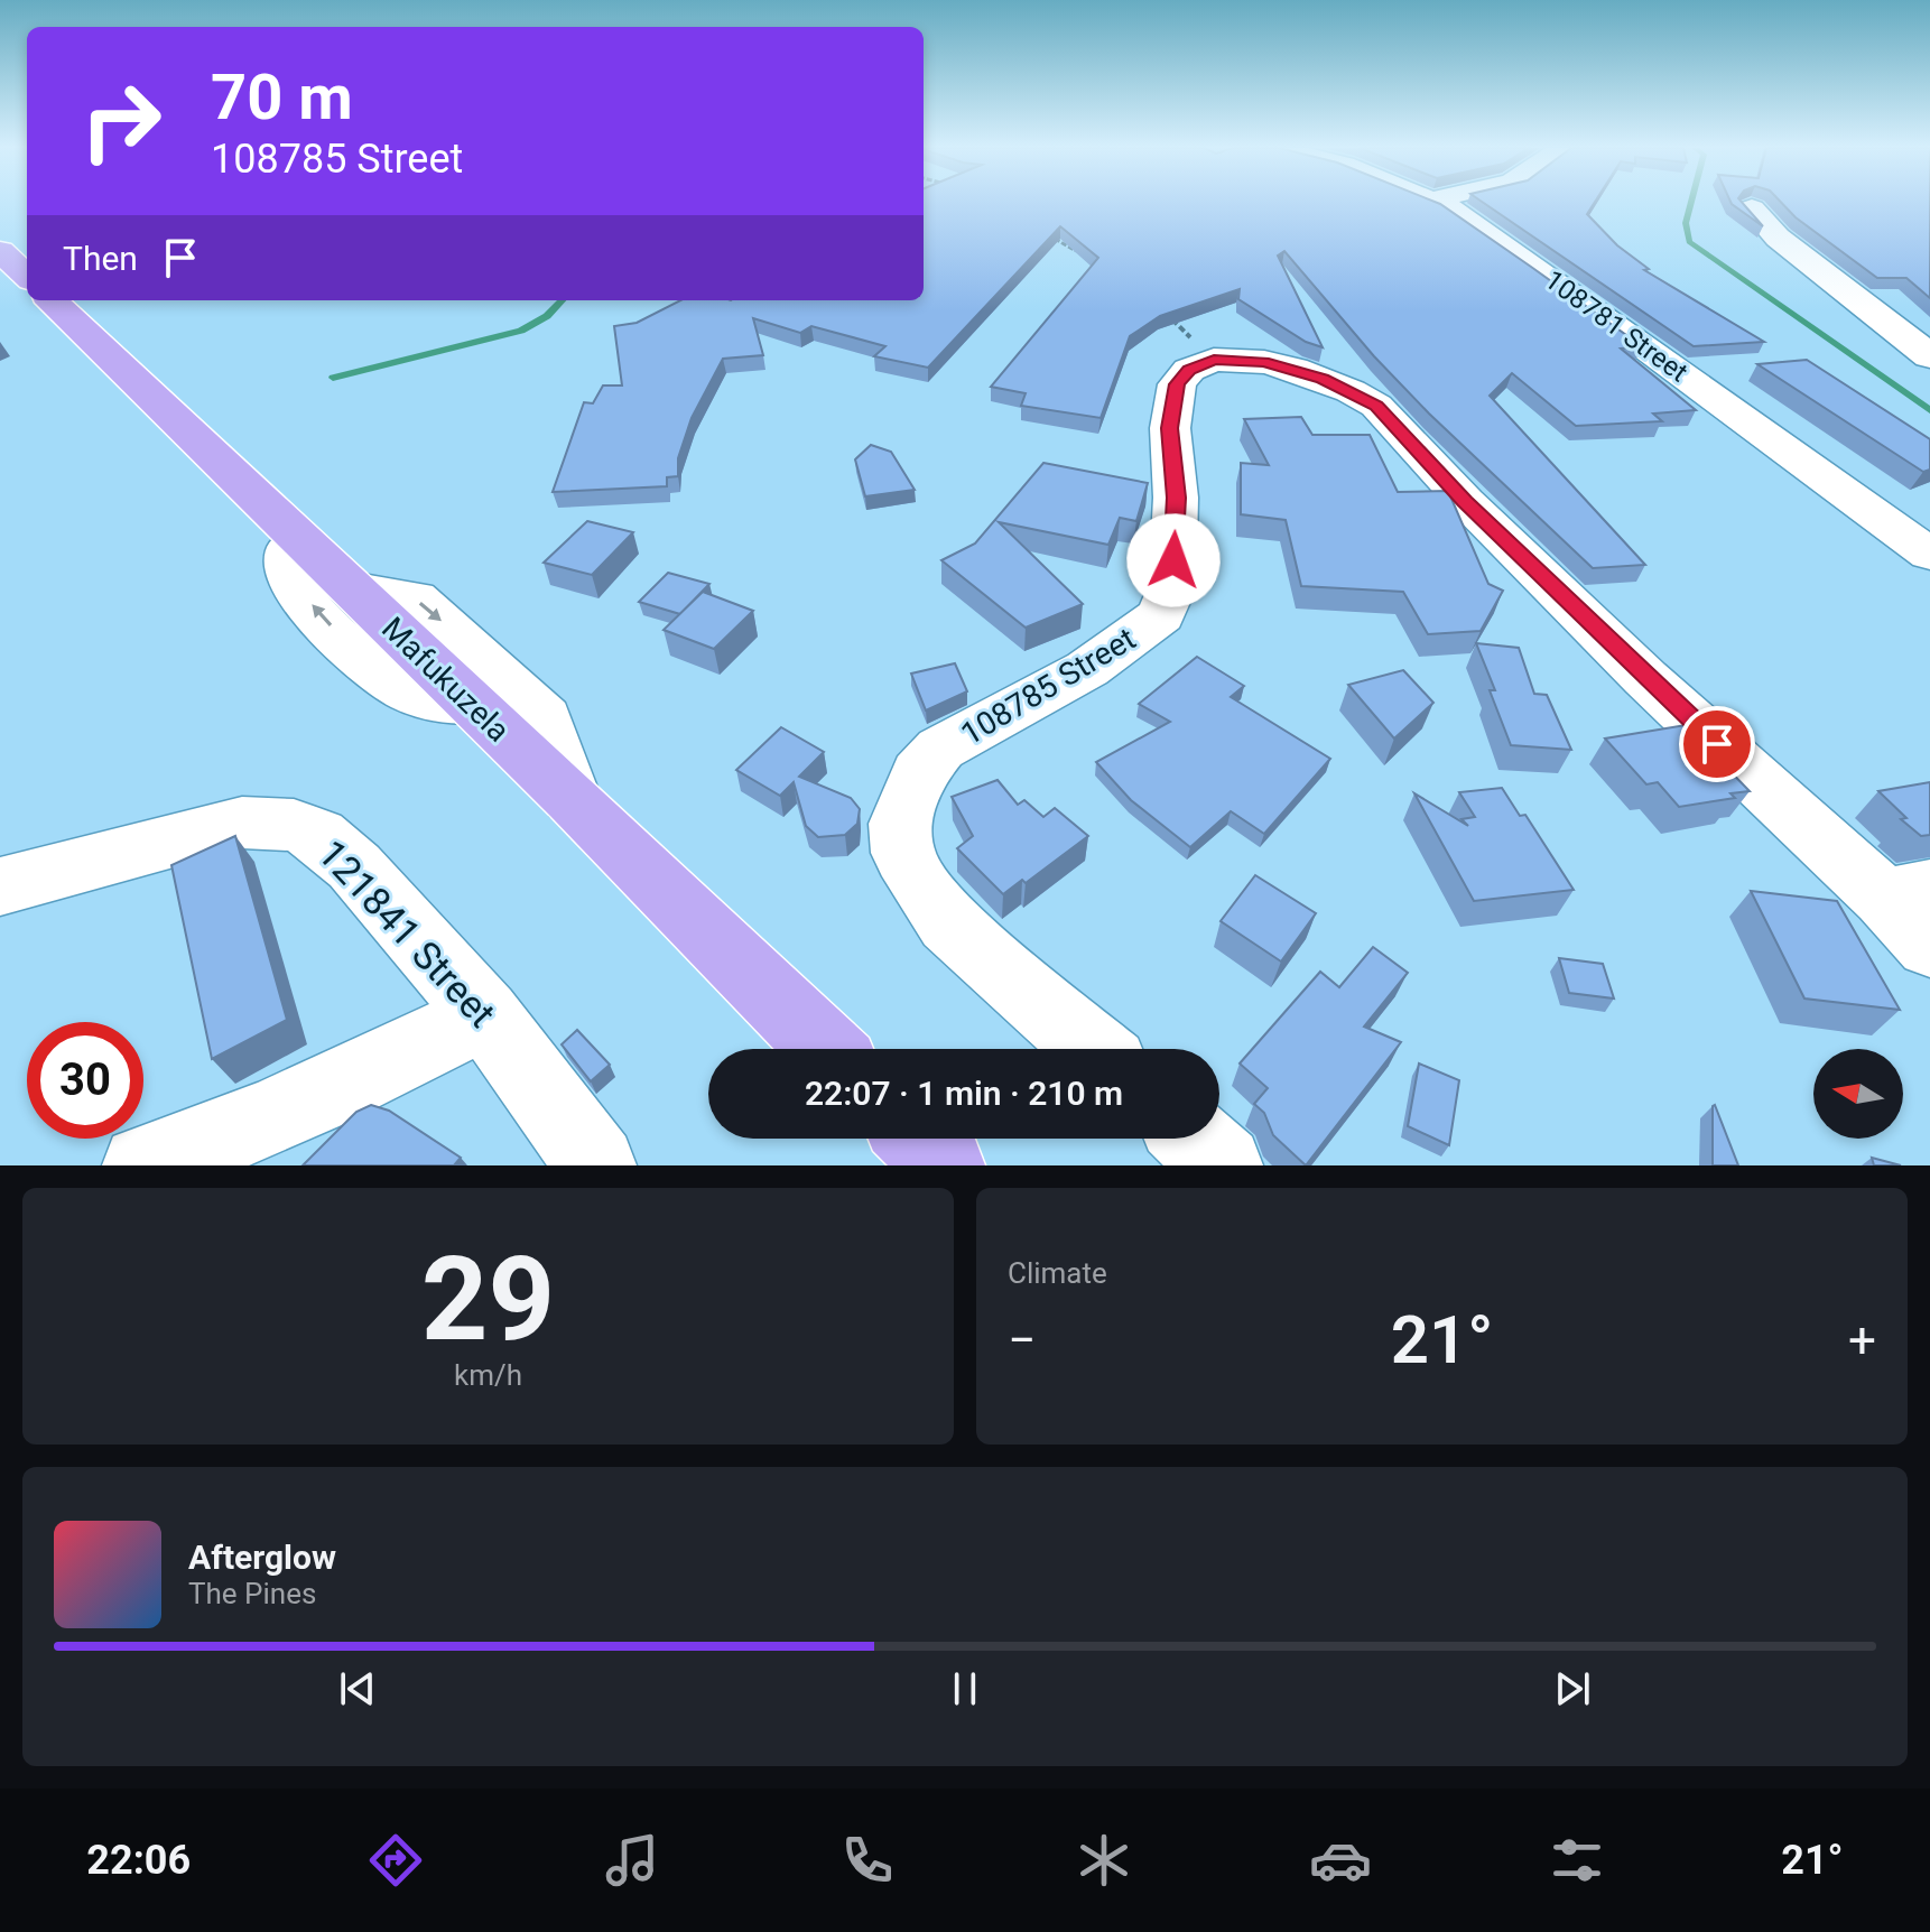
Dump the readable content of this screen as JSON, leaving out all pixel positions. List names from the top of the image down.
{
  "streets": {
    "main road": ["Mafukuzela"],
    "street": ["108781 Street", "108785 Street", "121841 Street"]
  },
  "north": "left",
  "page": {
    "turn": ["70 m", "108785 Street"],
    "then": "Then",
    "limit": "30",
    "trip": "22:07 · 1 min · 210 m",
    "tile": [
      ["29", "km/h"],
      "Climate"
    ],
    "heat": ["−", "21°", "+"],
    "song": ["Afterglow", "The Pines"],
    "tabs": ["22:06", "21°"]
  }
}
